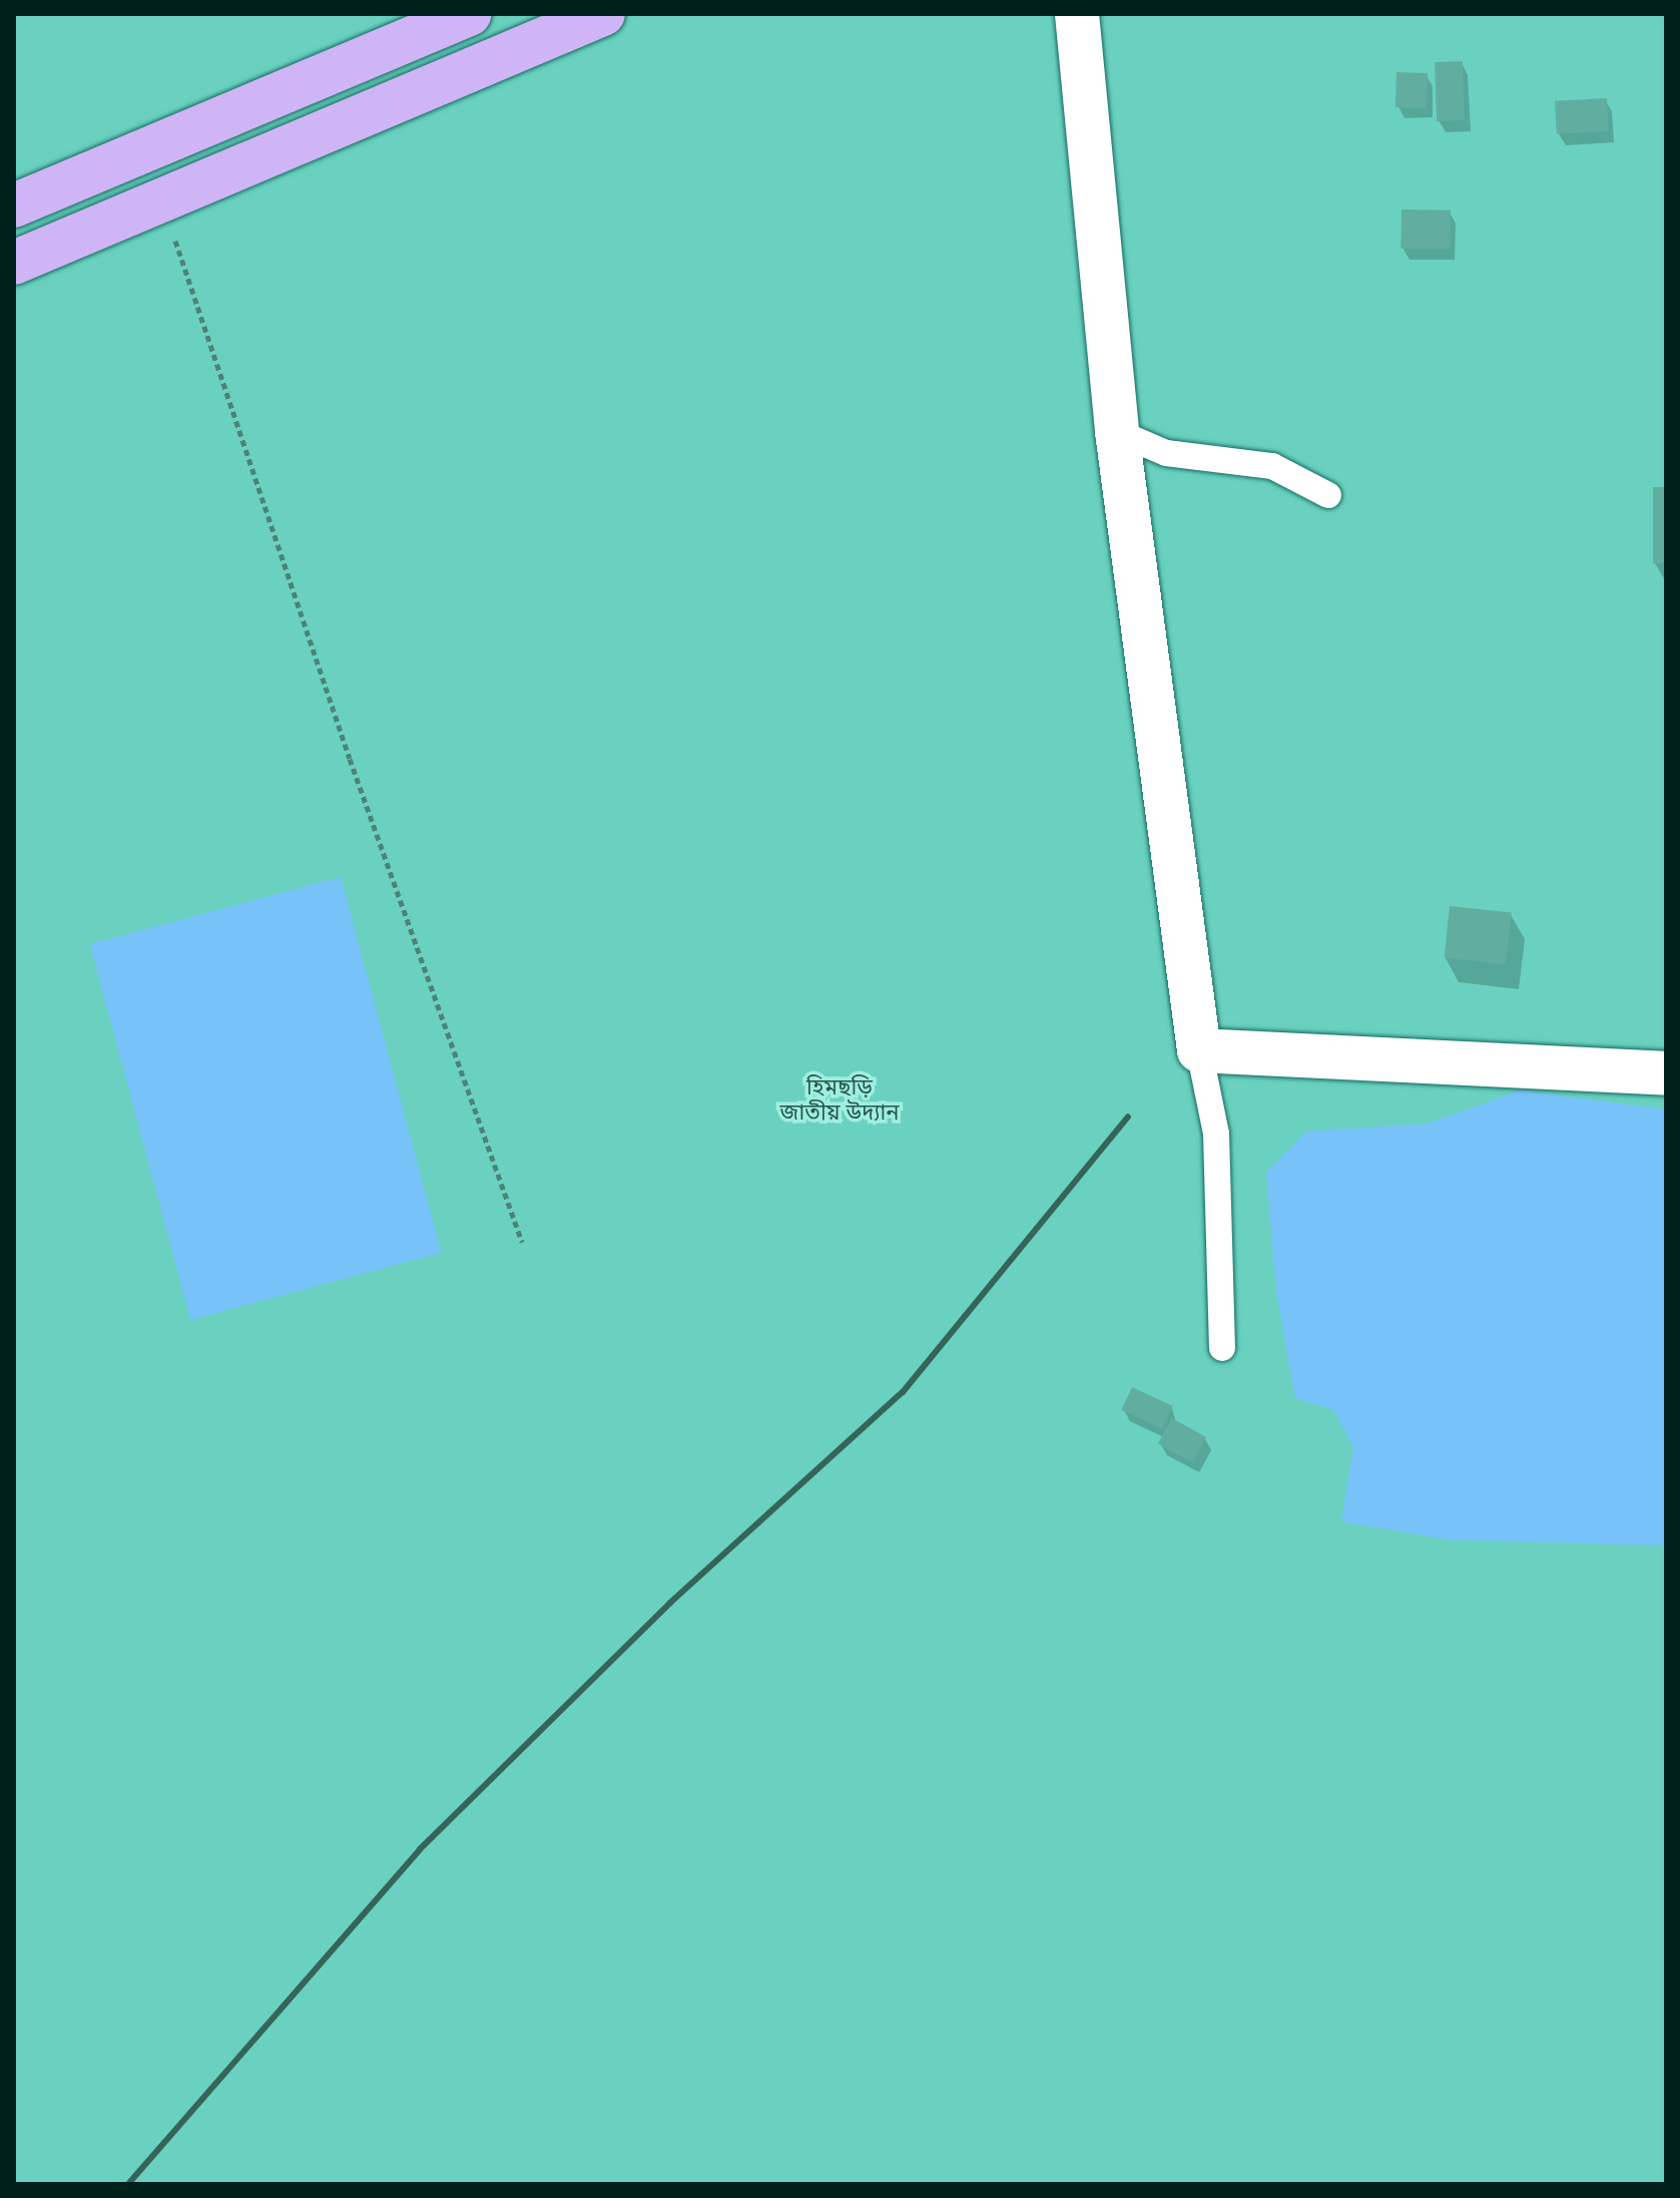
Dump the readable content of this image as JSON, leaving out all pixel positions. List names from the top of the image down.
{
  "parks": ["হিমছড়ি জাতীয় উদ্যান"]
}
